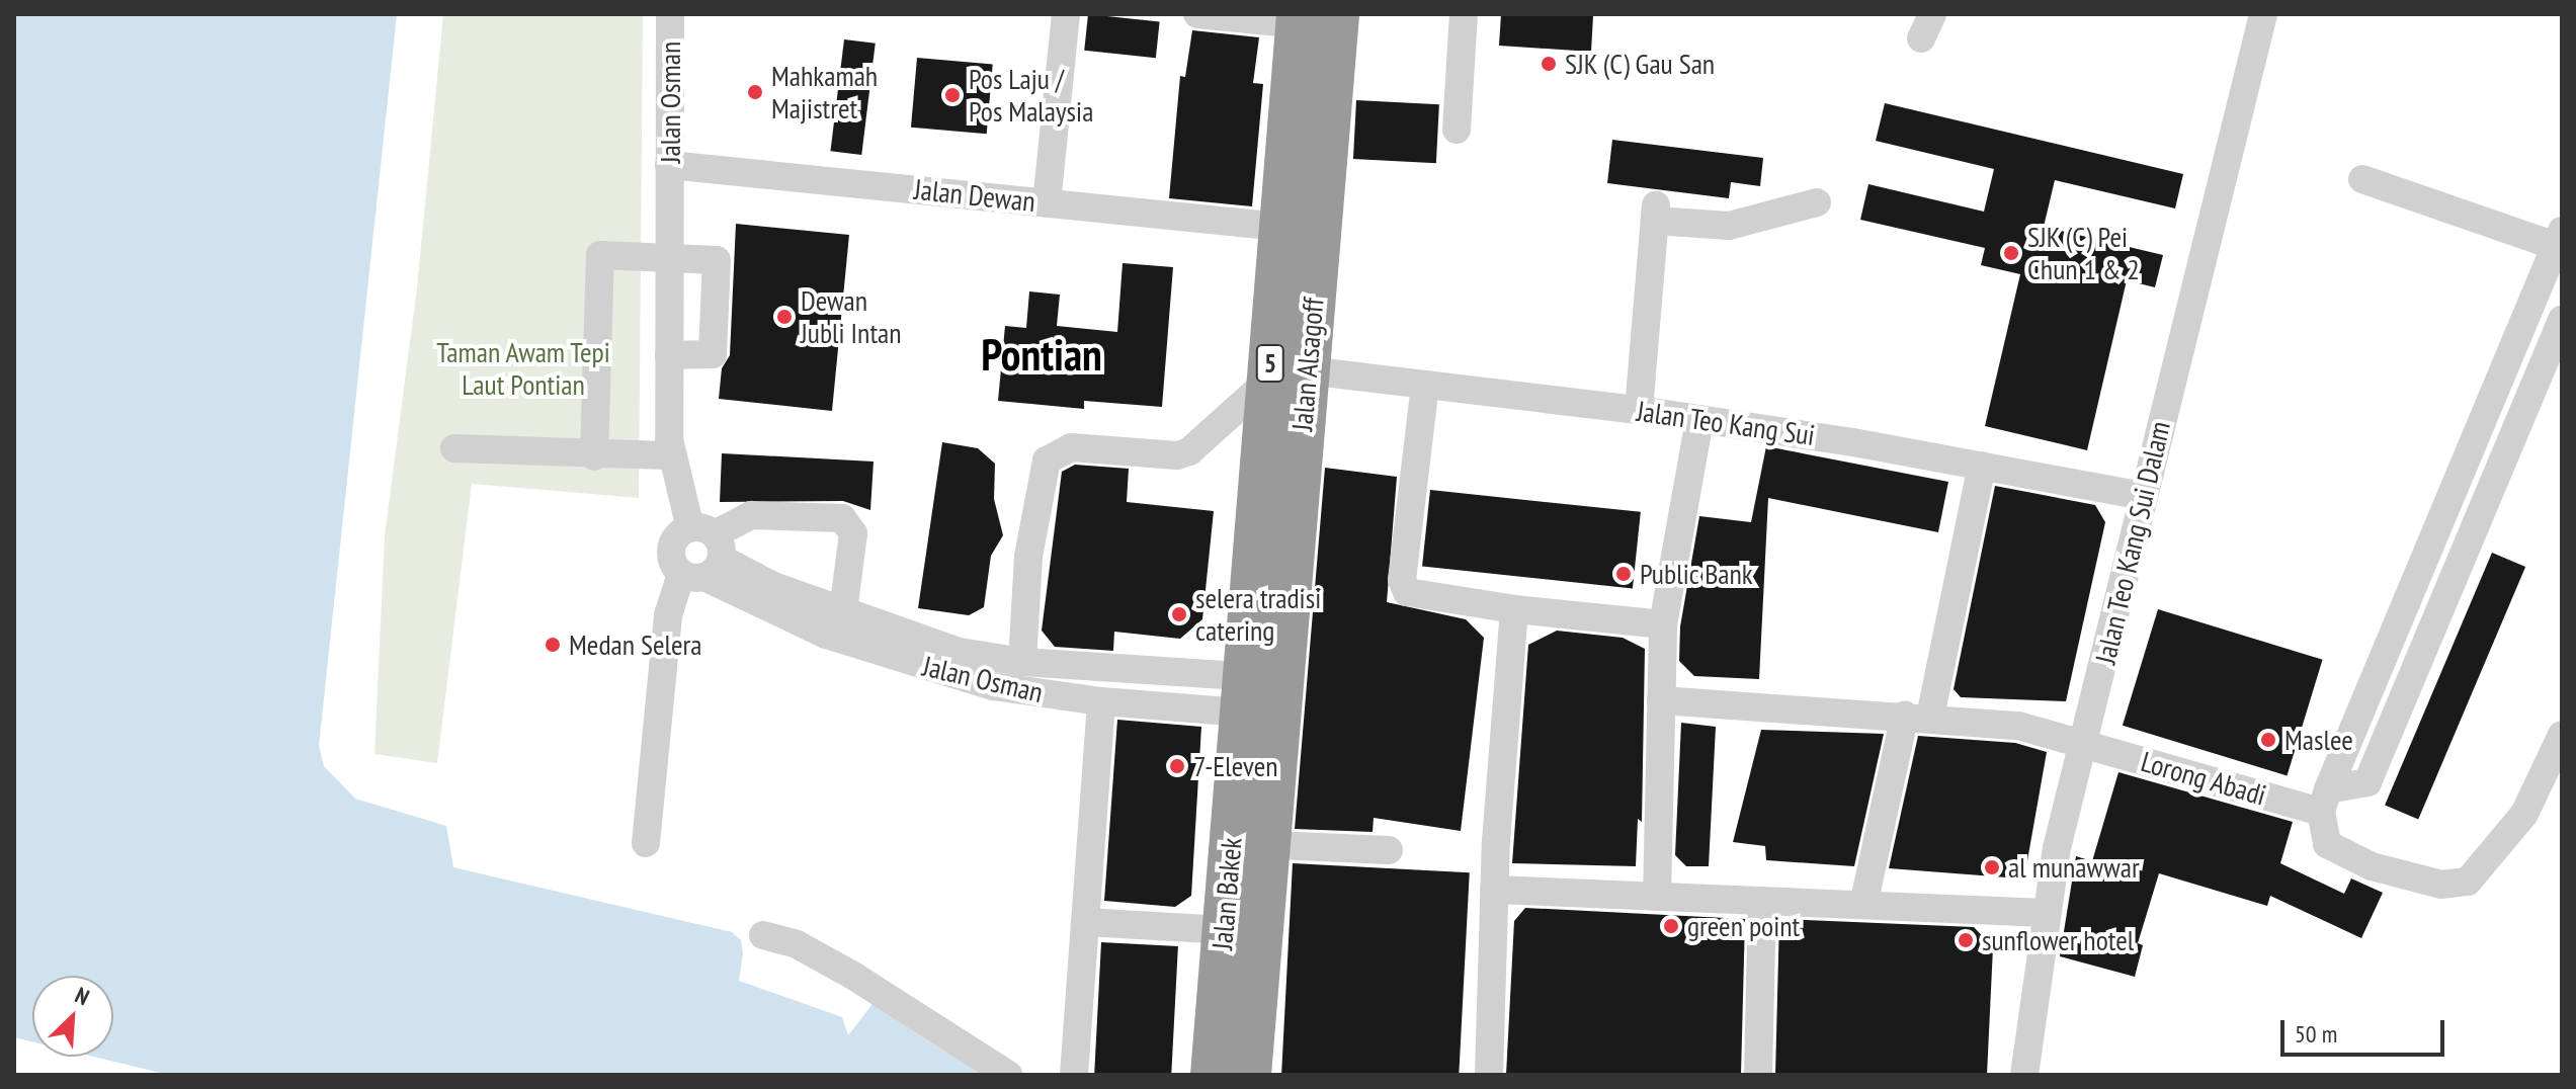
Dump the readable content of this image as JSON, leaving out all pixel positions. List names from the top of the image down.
{
  "streets": {
    "highway": ["5", "Jalan Alsagoff", "Jalan Bakek"],
    "street": [
      "Jalan Osman",
      "Jalan Dewan",
      "Jalan Teo Kang Sui",
      "Jalan Teo Kang Sui Dalam",
      "Lorong Abadi"
    ]
  },
  "crossings": [
    ["Jalan Osman", "Jalan Dewan"],
    ["Jalan Osman", "Jalan Alsagoff"],
    ["Jalan Osman", "Jalan Bakek"],
    ["Jalan Dewan", "Jalan Alsagoff"],
    ["Jalan Alsagoff", "Jalan Teo Kang Sui"],
    ["Jalan Alsagoff", "Jalan Bakek"],
    ["Jalan Teo Kang Sui", "Jalan Teo Kang Sui Dalam"],
    ["Jalan Teo Kang Sui Dalam", "Lorong Abadi"]
  ],
  "districts": ["Pontian"],
  "parks": ["Taman Awam Tepi Laut Pontian"],
  "places": [
    "SJK (C) Gau San",
    "Mahkamah Majistret",
    "Pos Laju / Pos Malaysia",
    "SJK (C) Pei Chun 1 & 2",
    "Dewan Jubli Intan",
    "Public Bank",
    "selera tradisi catering",
    "Medan Selera",
    "Maslee",
    "7-Eleven",
    "al munawwar",
    "green point",
    "sunflower hotel"
  ],
  "scale_bar": "50 m",
  "north": "top right"
}
